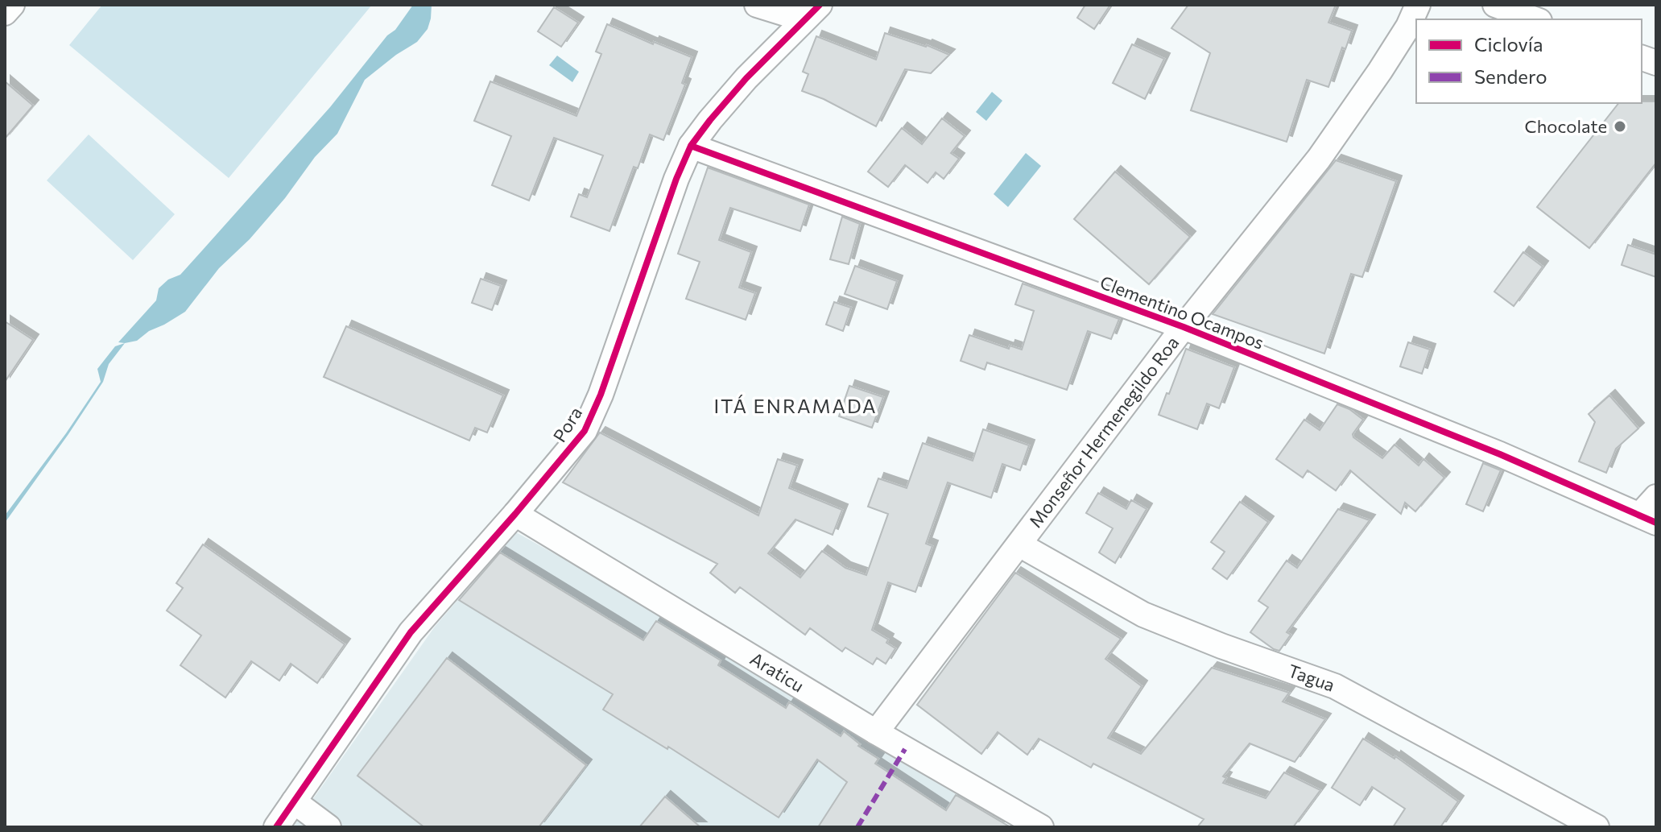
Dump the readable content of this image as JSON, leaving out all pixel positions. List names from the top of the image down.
{
  "streets": {
    "street": [
      "Clementino Ocampos",
      "Pora",
      "Monseñor Hermenegildo Roa",
      "Araticu",
      "Tagua"
    ]
  },
  "crossings": [
    ["Clementino Ocampos", "Pora"],
    ["Clementino Ocampos", "Monseñor Hermenegildo Roa"],
    ["Pora", "Araticu"],
    ["Monseñor Hermenegildo Roa", "Araticu"],
    ["Monseñor Hermenegildo Roa", "Tagua"]
  ],
  "districts": ["ITÁ ENRAMADA"],
  "places": ["Chocolate"],
  "legend": ["Ciclovía", "Sendero"]
}
